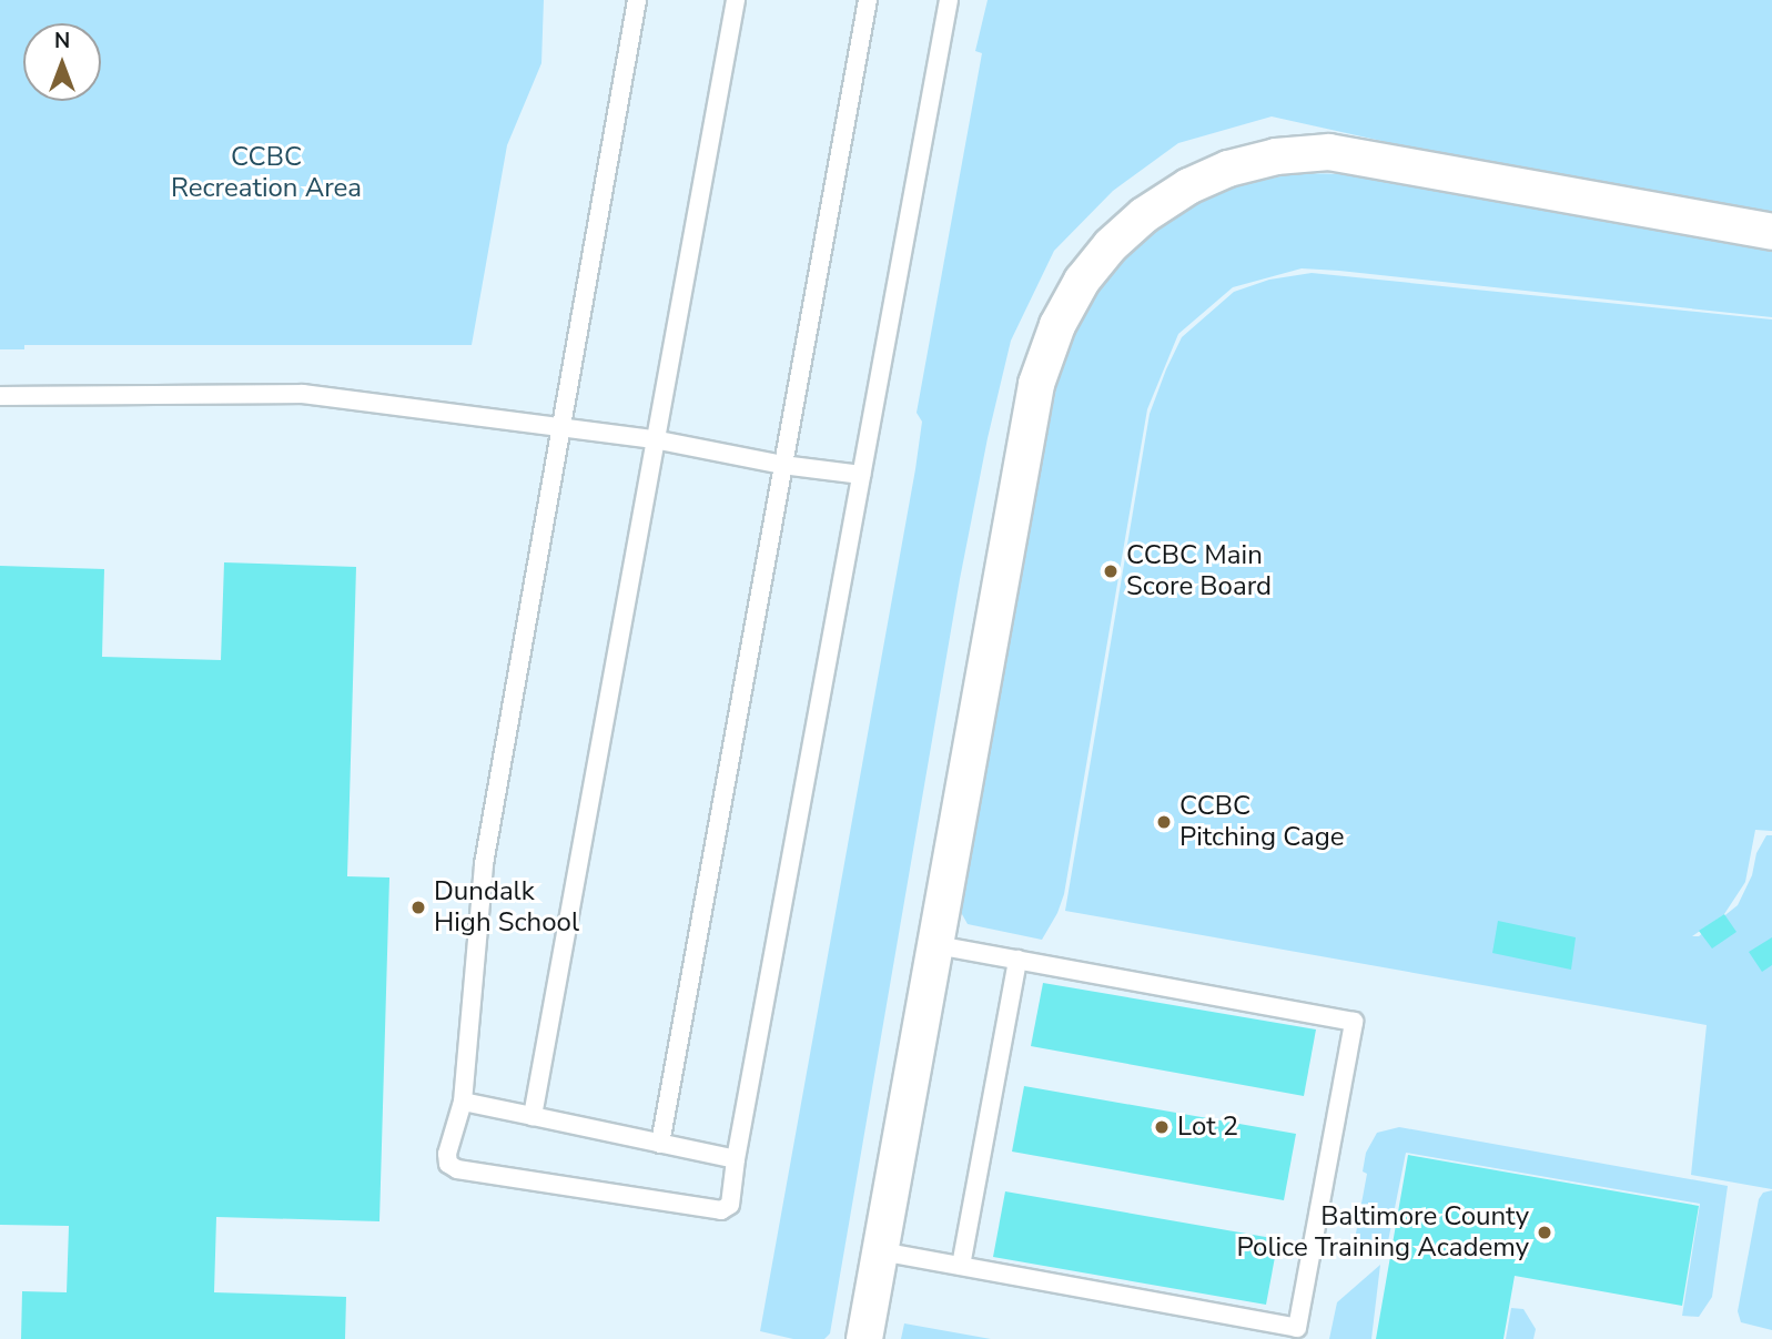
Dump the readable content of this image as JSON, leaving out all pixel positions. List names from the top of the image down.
{
  "parks": ["CCBC Recreation Area"],
  "places": [
    "CCBC Main Score Board",
    "CCBC Pitching Cage",
    "Dundalk High School",
    "Lot 2",
    "Baltimore County Police Training Academy"
  ],
  "north": "top"
}
